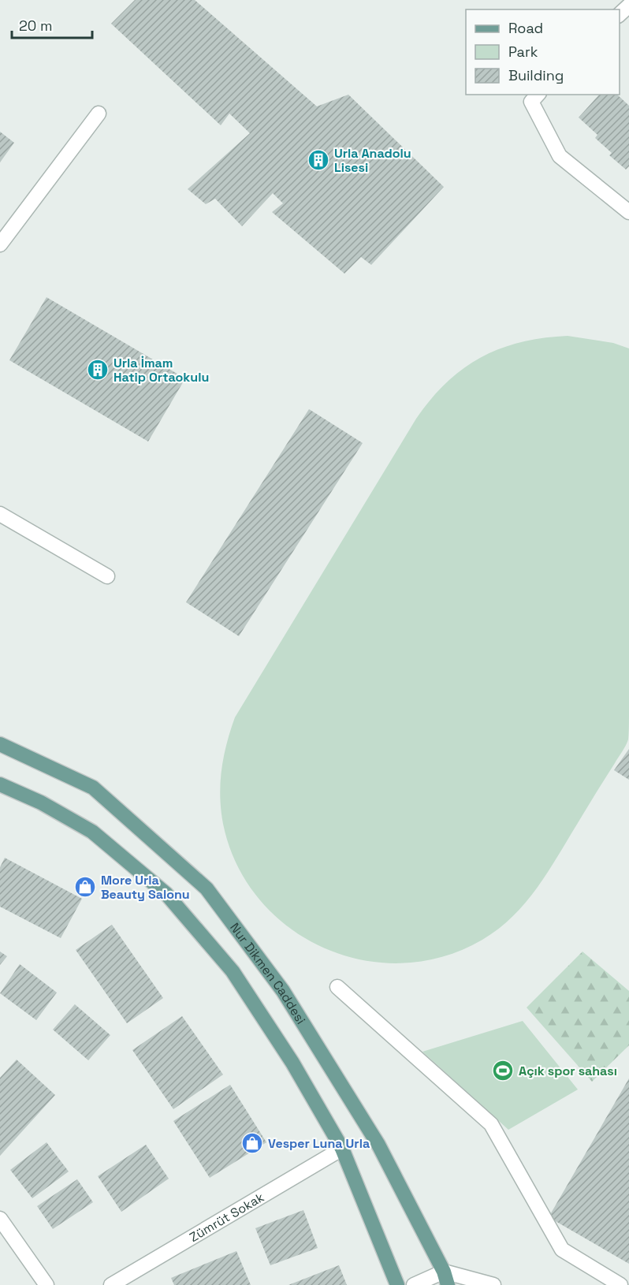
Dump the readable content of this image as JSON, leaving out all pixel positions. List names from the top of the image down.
{
  "streets": {
    "main road": ["Nur Dikmen Caddesi"],
    "street": ["Zümrüt Sokak"]
  },
  "places": {
    "building": ["Urla Anadolu Lisesi", "Urla İmam Hatip Ortaokulu"],
    "shop": ["More Urla Beauty Salonu", "Vesper Luna Urla"],
    "sports": ["Açık spor sahası"]
  },
  "legend": ["Road", "Park", "Building"],
  "scale_bar": "20 m"
}
